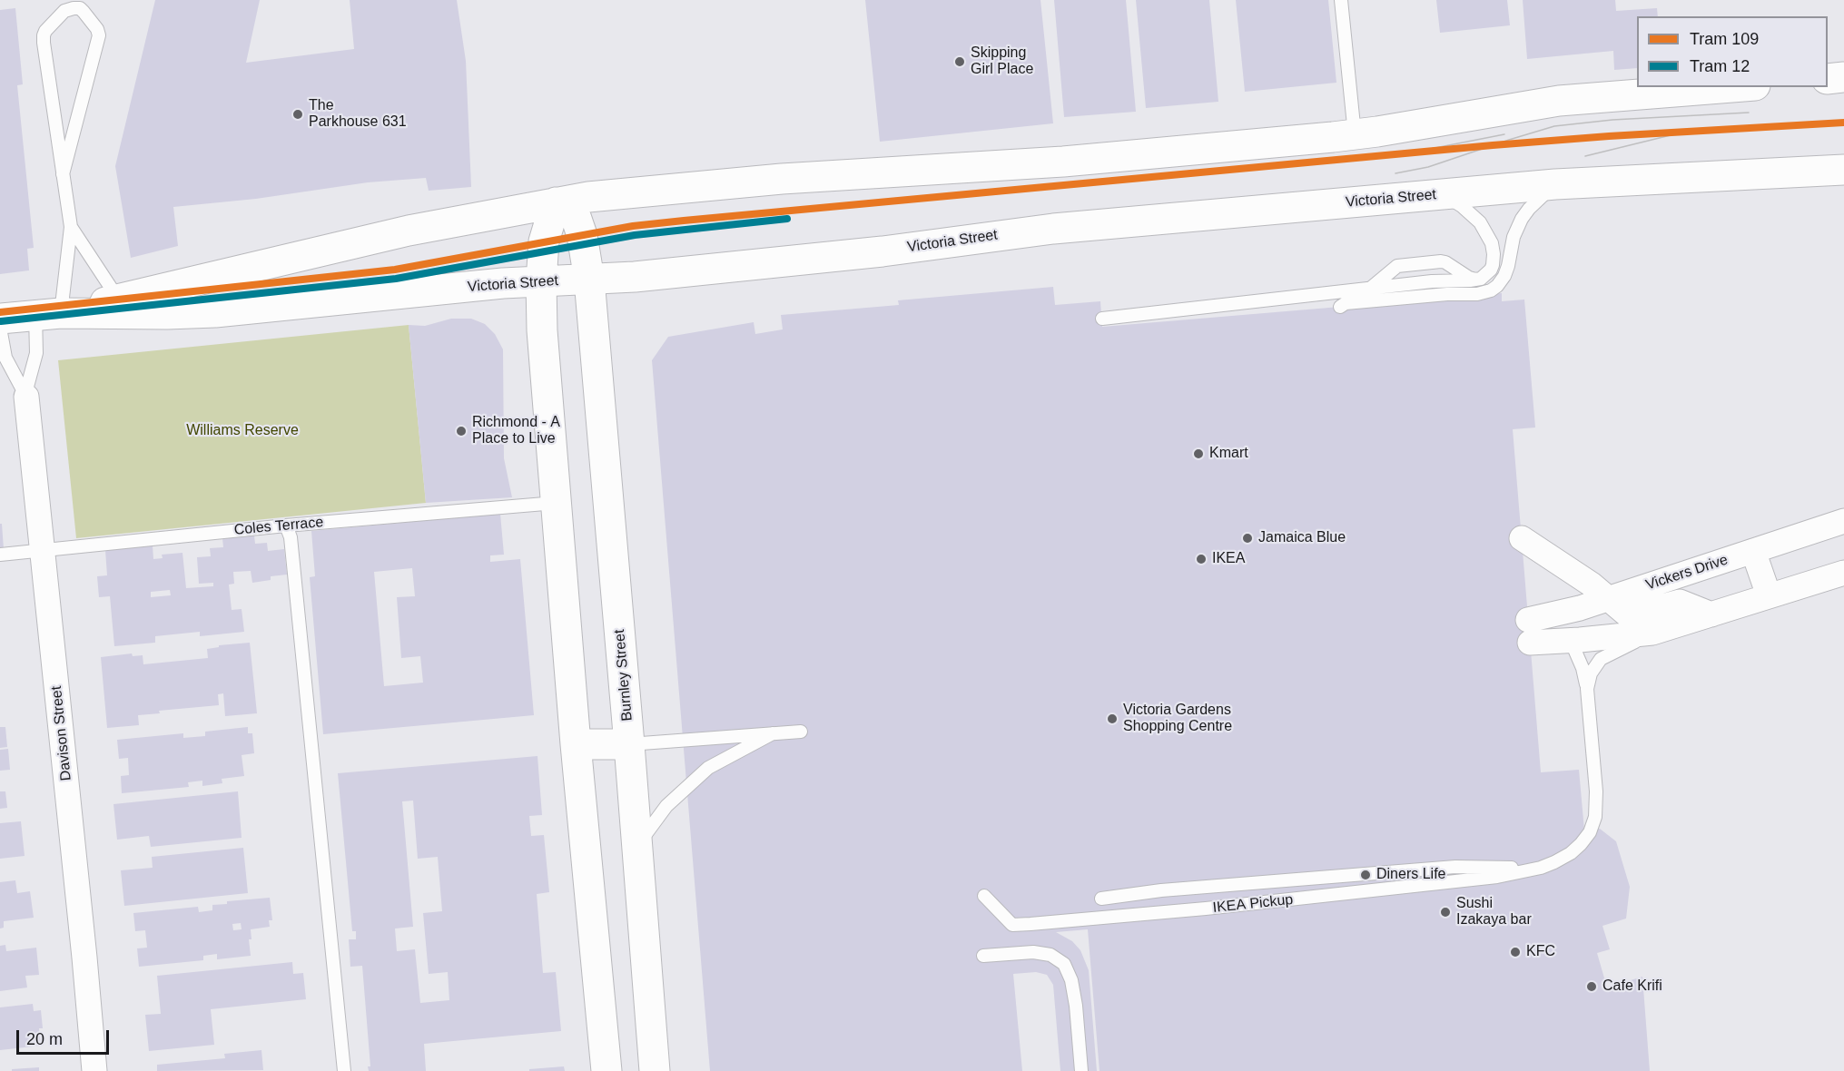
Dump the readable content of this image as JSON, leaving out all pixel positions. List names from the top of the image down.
{
  "streets": {
    "main road": ["Victoria Street", "Burnley Street"],
    "street": ["Vickers Drive", "Davison Street"],
    "lane": ["Coles Terrace", "IKEA Pickup"]
  },
  "crossings": [
    ["Victoria Street", "Burnley Street"],
    ["Victoria Street", "Davison Street"],
    ["Coles Terrace", "Davison Street"],
    ["Vickers Drive", "IKEA Pickup"]
  ],
  "parks": ["Williams Reserve"],
  "places": [
    "Skipping Girl Place",
    "The Parkhouse 631",
    "Richmond - A Place to Live",
    "Kmart",
    "Jamaica Blue",
    "IKEA",
    "Victoria Gardens Shopping Centre",
    "Diners Life",
    "Sushi Izakaya bar",
    "KFC",
    "Cafe Krifi"
  ],
  "lines": ["tram line 109", "tram line 12"],
  "legend": ["Tram 109", "Tram 12"],
  "scale_bar": "20 m"
}
